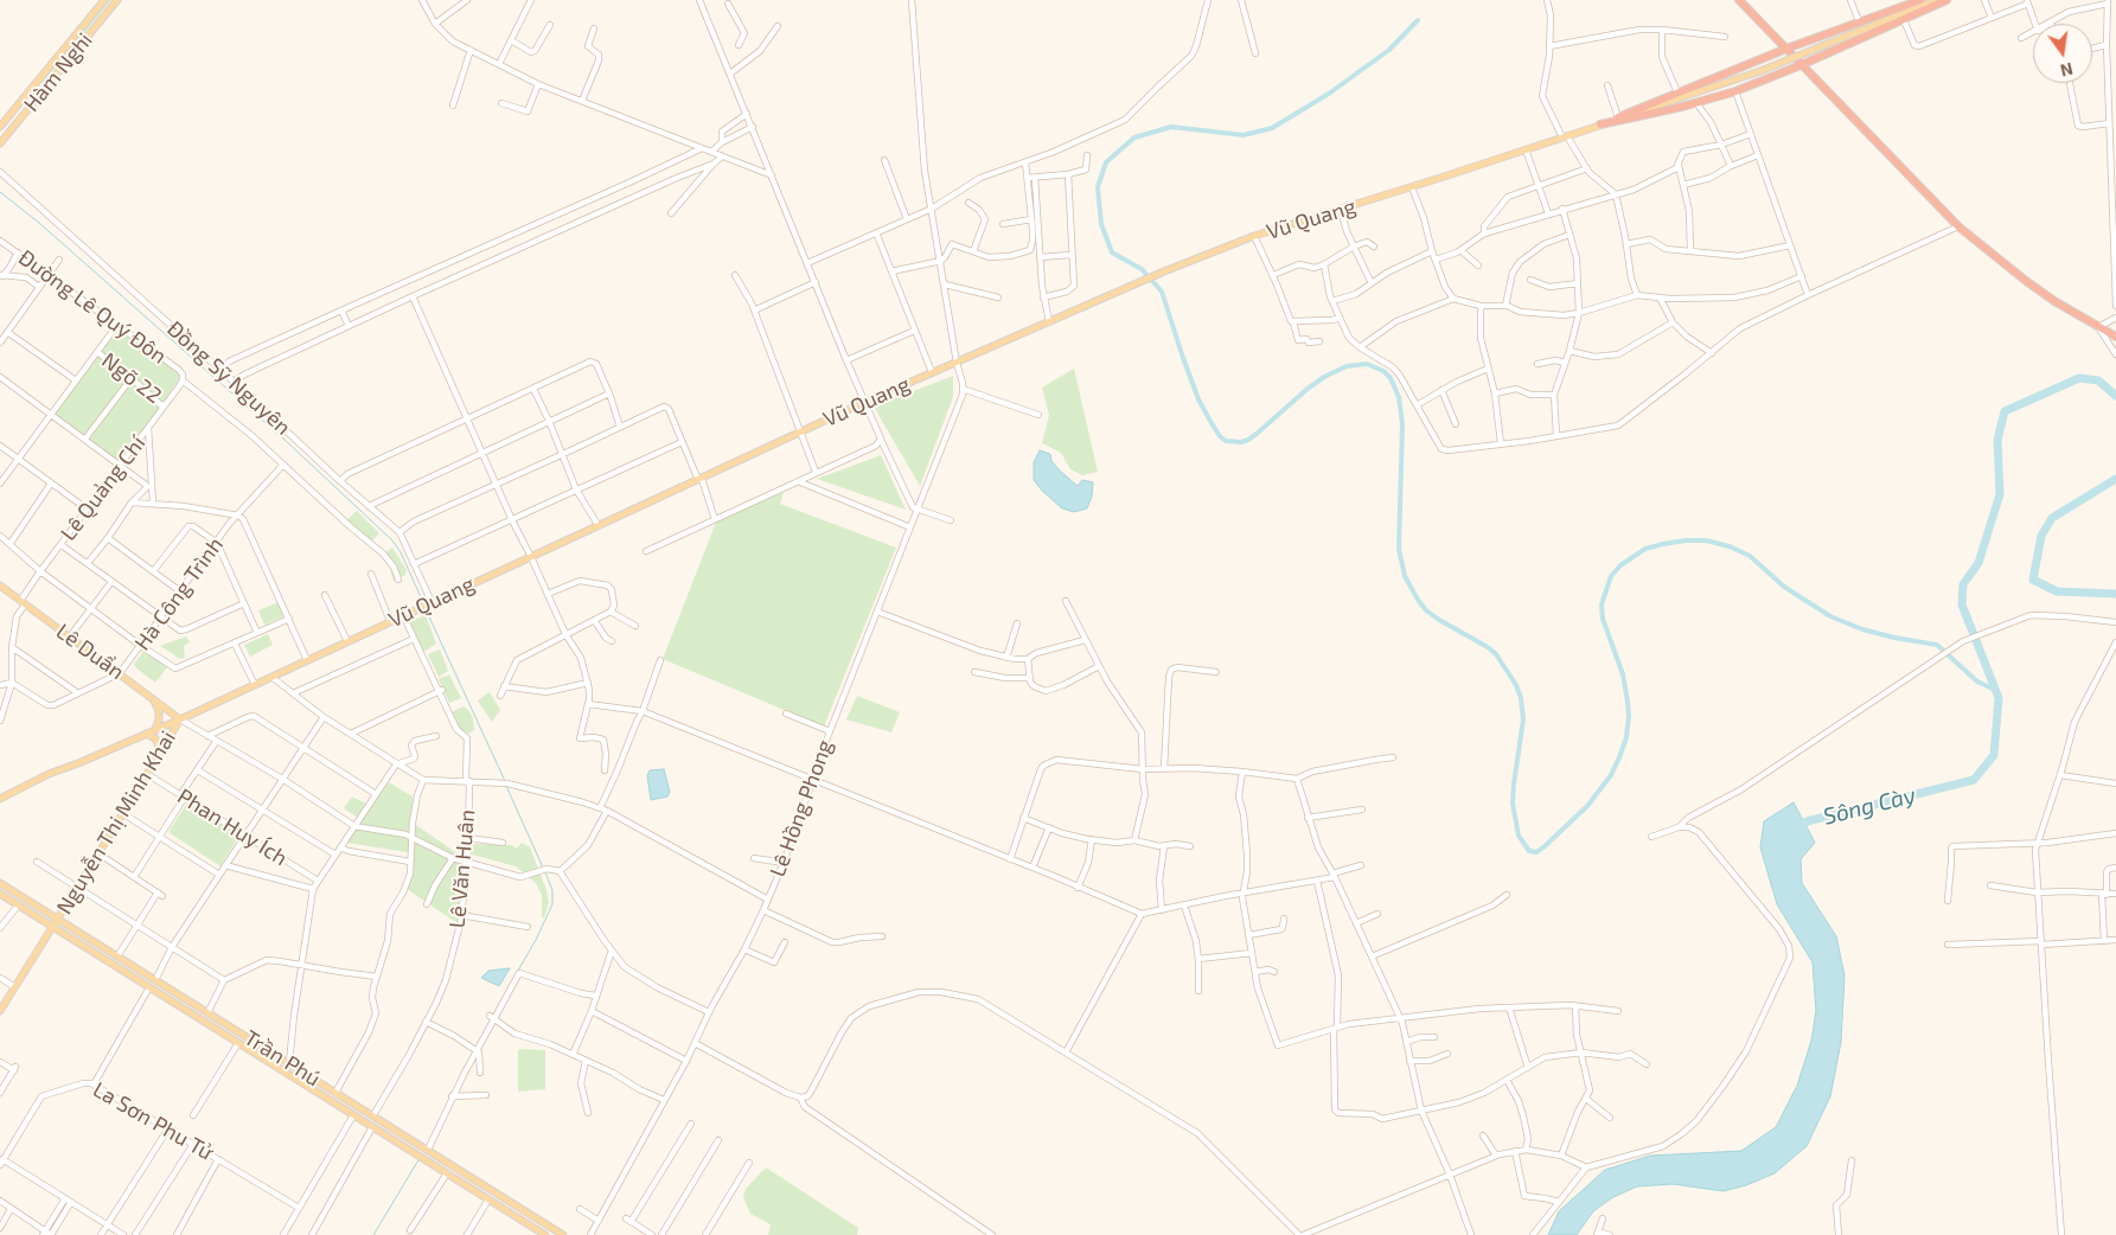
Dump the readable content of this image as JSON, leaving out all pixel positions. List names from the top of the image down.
{
  "streets": {
    "main road": [
      "Hàm Nghi",
      "Vũ Quang",
      "Lê Duẩn",
      "Nguyễn Thị Minh Khai",
      "Trần Phú"
    ],
    "street": [
      "Đường Lê Quý Đôn",
      "Ngõ 22",
      "Đồng Sỹ Nguyên",
      "Lê Quảng Chí",
      "Hà Công Trình",
      "Lê Hồng Phong",
      "Phan Huy Ích",
      "Lê Văn Huân",
      "La Sơn Phu Tử"
    ]
  },
  "crossings": [
    ["Vũ Quang", "Đồng Sỹ Nguyên"],
    ["Vũ Quang", "Lê Duẩn"],
    ["Vũ Quang", "Lê Hồng Phong"],
    ["Vũ Quang", "Nguyễn Thị Minh Khai"],
    ["Vũ Quang", "Lê Văn Huân"],
    ["Đường Lê Quý Đôn", "Lê Quảng Chí"],
    ["Đường Lê Quý Đôn", "Hà Công Trình"],
    ["Ngõ 22", "Lê Quảng Chí"],
    ["Lê Quảng Chí", "Lê Duẩn"],
    ["Hà Công Trình", "Lê Duẩn"],
    ["Lê Duẩn", "Nguyễn Thị Minh Khai"],
    ["Nguyễn Thị Minh Khai", "Phan Huy Ích"],
    ["Nguyễn Thị Minh Khai", "Trần Phú"],
    ["Lê Văn Huân", "Trần Phú"]
  ],
  "water": ["Sông Cày"],
  "north": "bottom"
}
